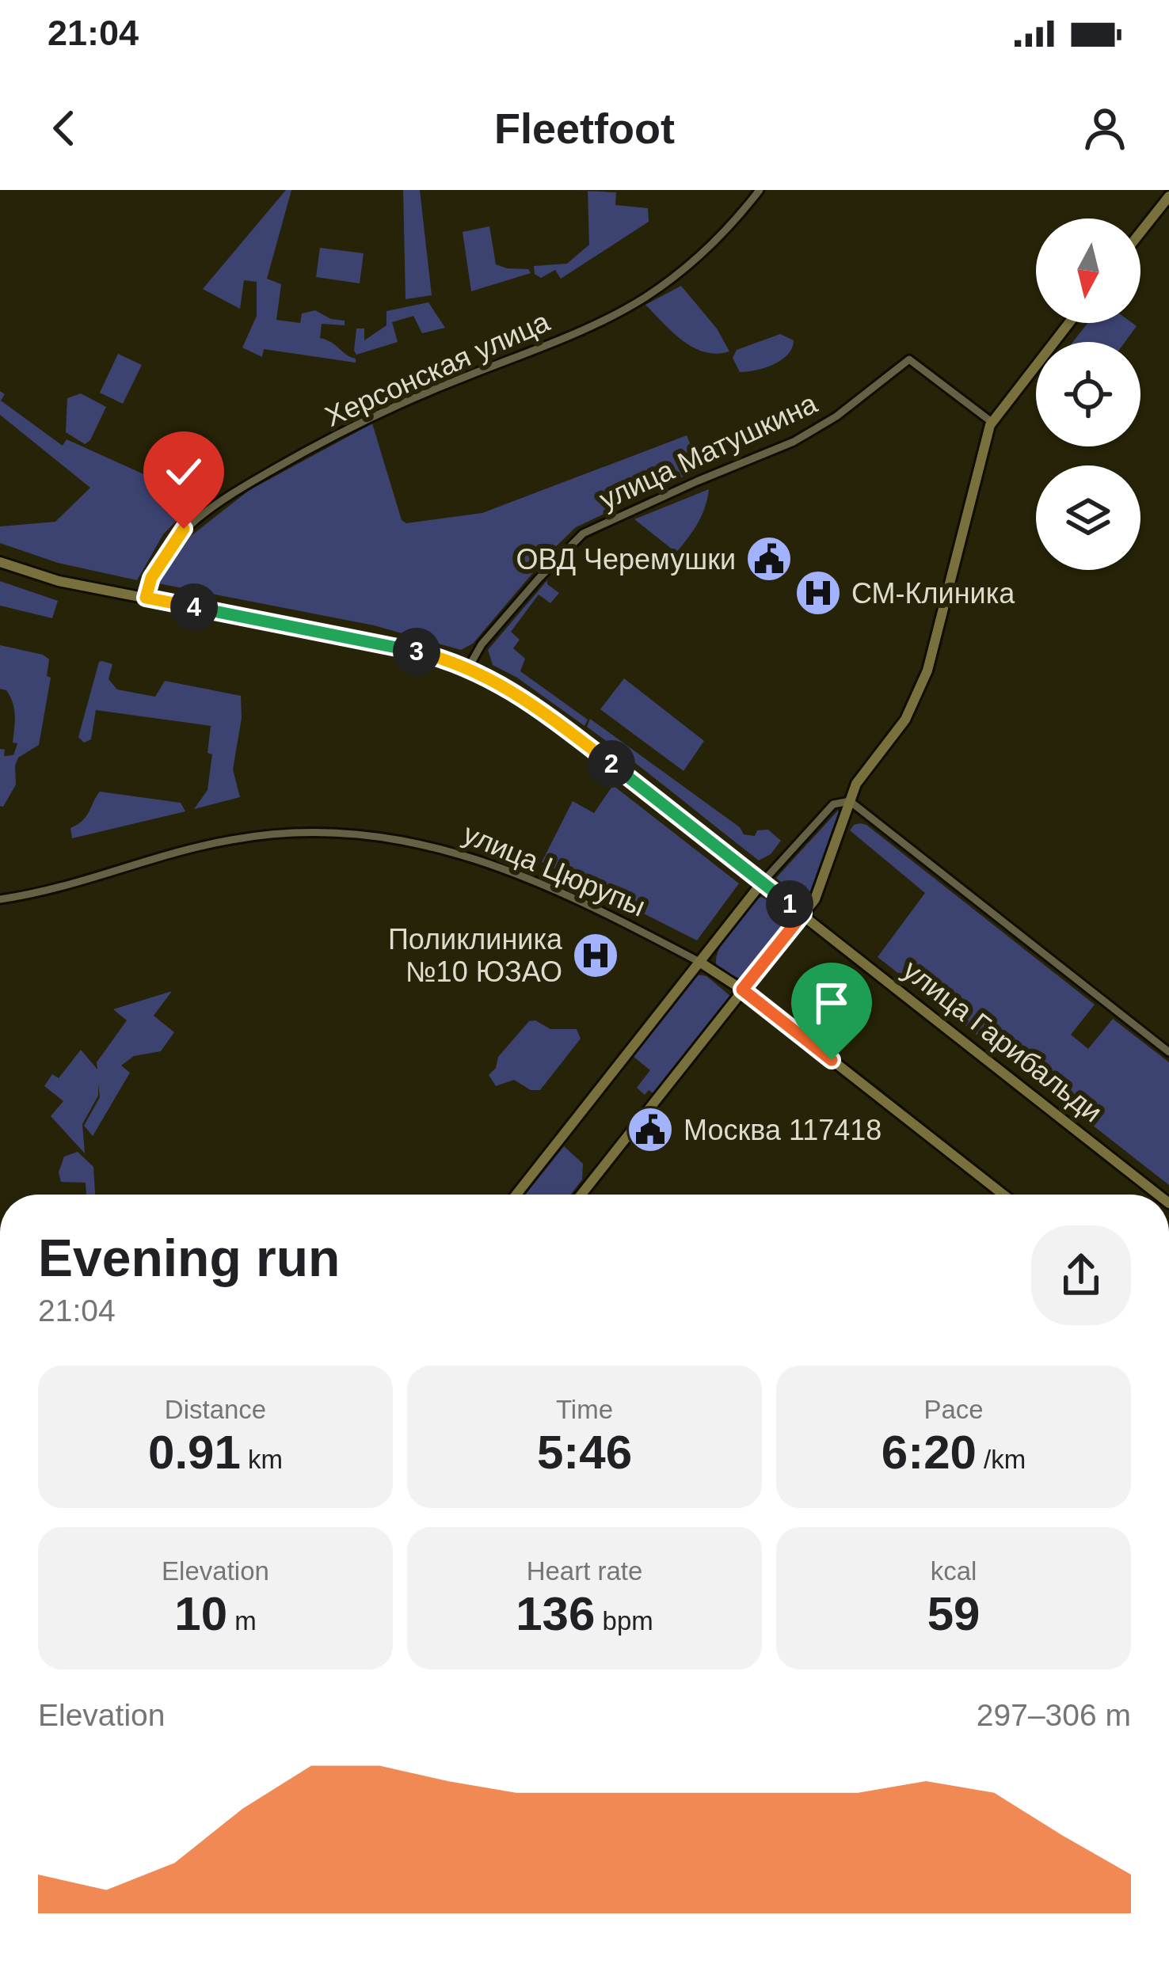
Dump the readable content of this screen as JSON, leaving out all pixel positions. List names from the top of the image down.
{
  "streets": {
    "street": [
      "Херсонская улица",
      "улица Матушкина",
      "улица Цюрупы",
      "улица Гарибальди"
    ]
  },
  "crossings": [
    ["Херсонская улица", "улица Гарибальди"],
    ["улица Матушкина", "улица Гарибальди"]
  ],
  "places": {
    "public building": ["ОВД Черемушки", "Москва 117418"],
    "hospital": ["СМ-Клиника", "Поликлиника №10 ЮЗАО"]
  },
  "north": "bottom",
  "page": {
    "status": "21:04",
    "header": "Fleetfoot",
    "pins": [
      "4",
      "3",
      "2",
      "1"
    ],
    "heading": ["Evening run", "21:04"],
    "stats": [
      ["Distance", "0.91 km"],
      ["Time", "5:46"],
      ["Pace", "6:20 /km"],
      ["Elevation", "10 m"],
      ["Heart rate", "136 bpm"],
      ["kcal", "59"]
    ],
    "chart": ["Elevation", "297–306 m"]
  }
}
